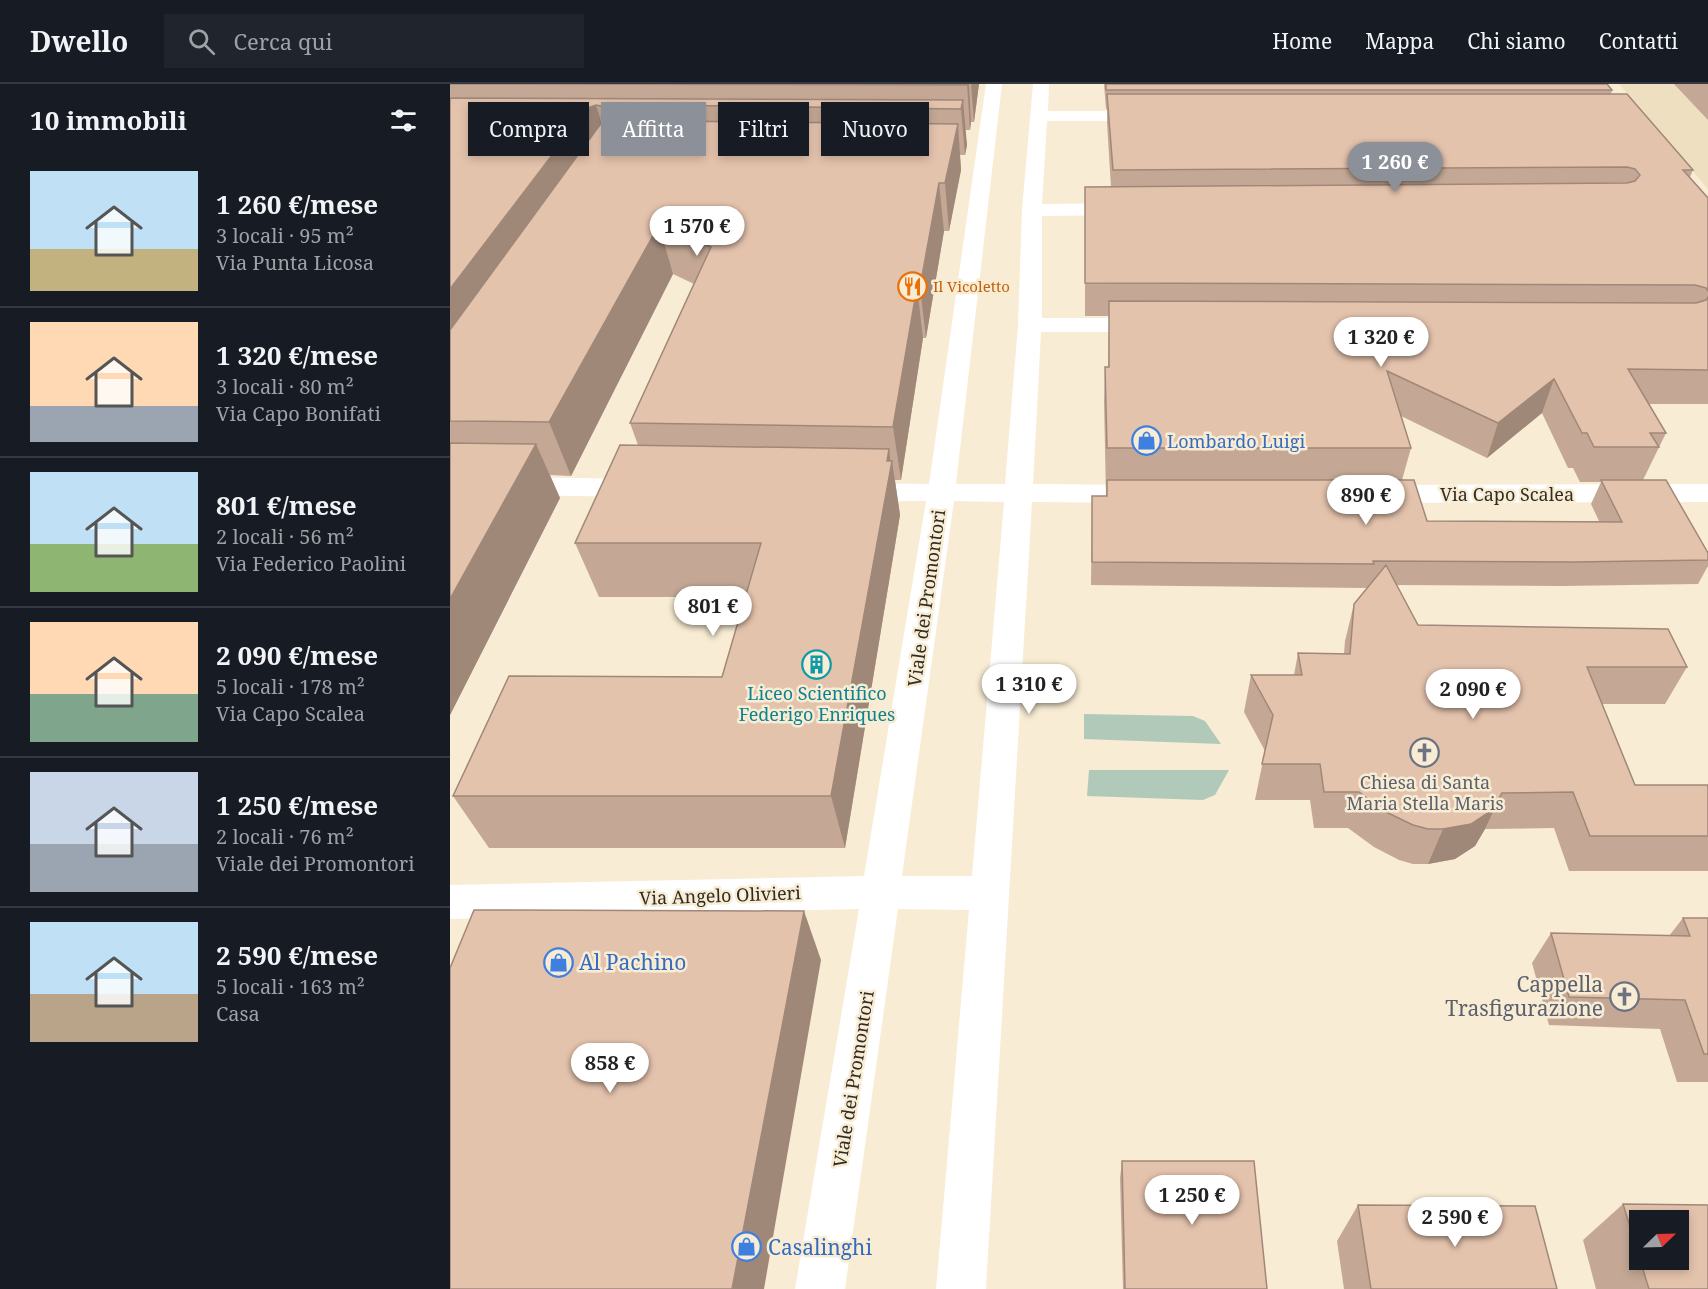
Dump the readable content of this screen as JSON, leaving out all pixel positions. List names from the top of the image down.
{
  "streets": {
    "street": ["Via Capo Scalea", "Viale dei Promontori", "Via Angelo Olivieri"]
  },
  "crossings": [
    ["Viale dei Promontori", "Via Angelo Olivieri"]
  ],
  "places": {
    "restaurant": ["Il Vicoletto"],
    "shop": ["Lombardo Luigi", "Al Pachino", "Casalinghi"],
    "building": ["Liceo Scientifico Federigo Enriques"],
    "church": ["Chiesa di Santa Maria Stella Maris", "Cappella Trasfigurazione"]
  },
  "north": "top right",
  "page": {
    "header": "Dwello",
    "search": "Cerca qui",
    "nav": [
      "Home",
      "Mappa",
      "Chi siamo",
      "Contatti"
    ],
    "heading": "10 immobili",
    "chip": [
      "Compra",
      "Affitta",
      "Filtri",
      "Nuovo"
    ],
    "price": [
      "1 260 €",
      "1 570 €",
      "1 320 €",
      "890 €",
      "801 €",
      "1 310 €",
      "2 090 €",
      "858 €",
      "1 250 €",
      "2 590 €"
    ],
    "list": [
      {
        "name": "1 260 €/mese",
        "note": "3 locali · 95 m² · Via Punta Licosa"
      },
      {
        "name": "1 320 €/mese",
        "note": "3 locali · 80 m² · Via Capo Bonifati"
      },
      {
        "name": "801 €/mese",
        "note": "2 locali · 56 m² · Via Federico Paolini"
      },
      {
        "name": "2 090 €/mese",
        "note": "5 locali · 178 m² · Via Capo Scalea"
      },
      {
        "name": "1 250 €/mese",
        "note": "2 locali · 76 m² · Viale dei Promontori"
      },
      {
        "name": "2 590 €/mese",
        "note": "5 locali · 163 m² · Casa"
      }
    ]
  }
}
